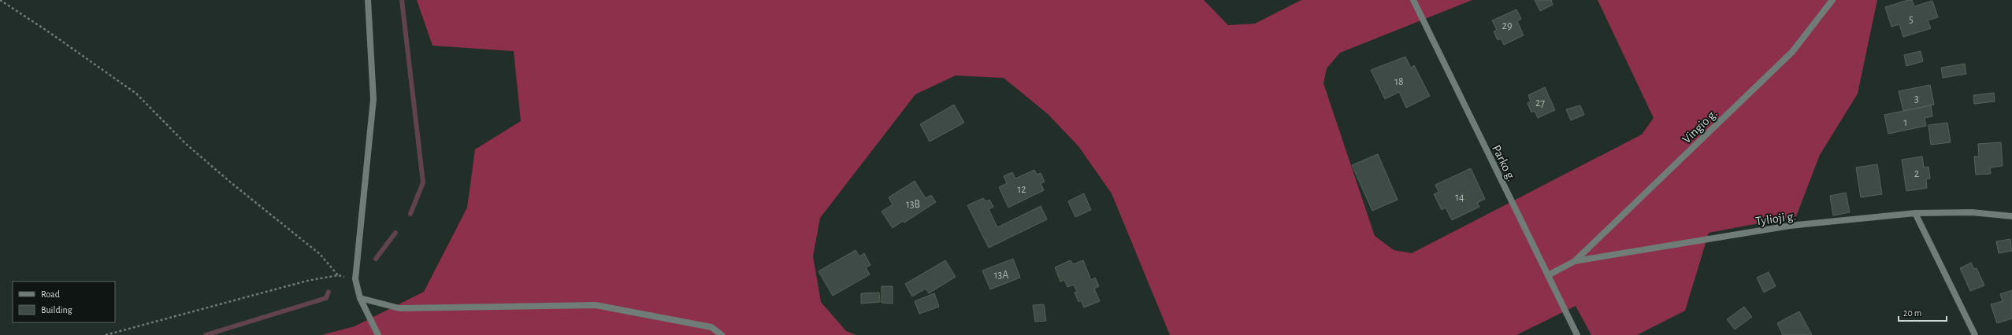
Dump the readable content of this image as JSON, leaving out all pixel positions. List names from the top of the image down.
{
  "streets": {
    "street": ["Vingio g.", "Parko g.", "Tylioji g."]
  },
  "crossings": [
    ["Vingio g.", "Tylioji g."],
    ["Parko g.", "Tylioji g."]
  ],
  "house_numbers": [
    "5",
    "29",
    "18",
    "3",
    "27",
    "1",
    "2",
    "12",
    "14",
    "13B",
    "13A"
  ],
  "legend": ["Road", "Building"],
  "scale_bar": "20 m"
}
